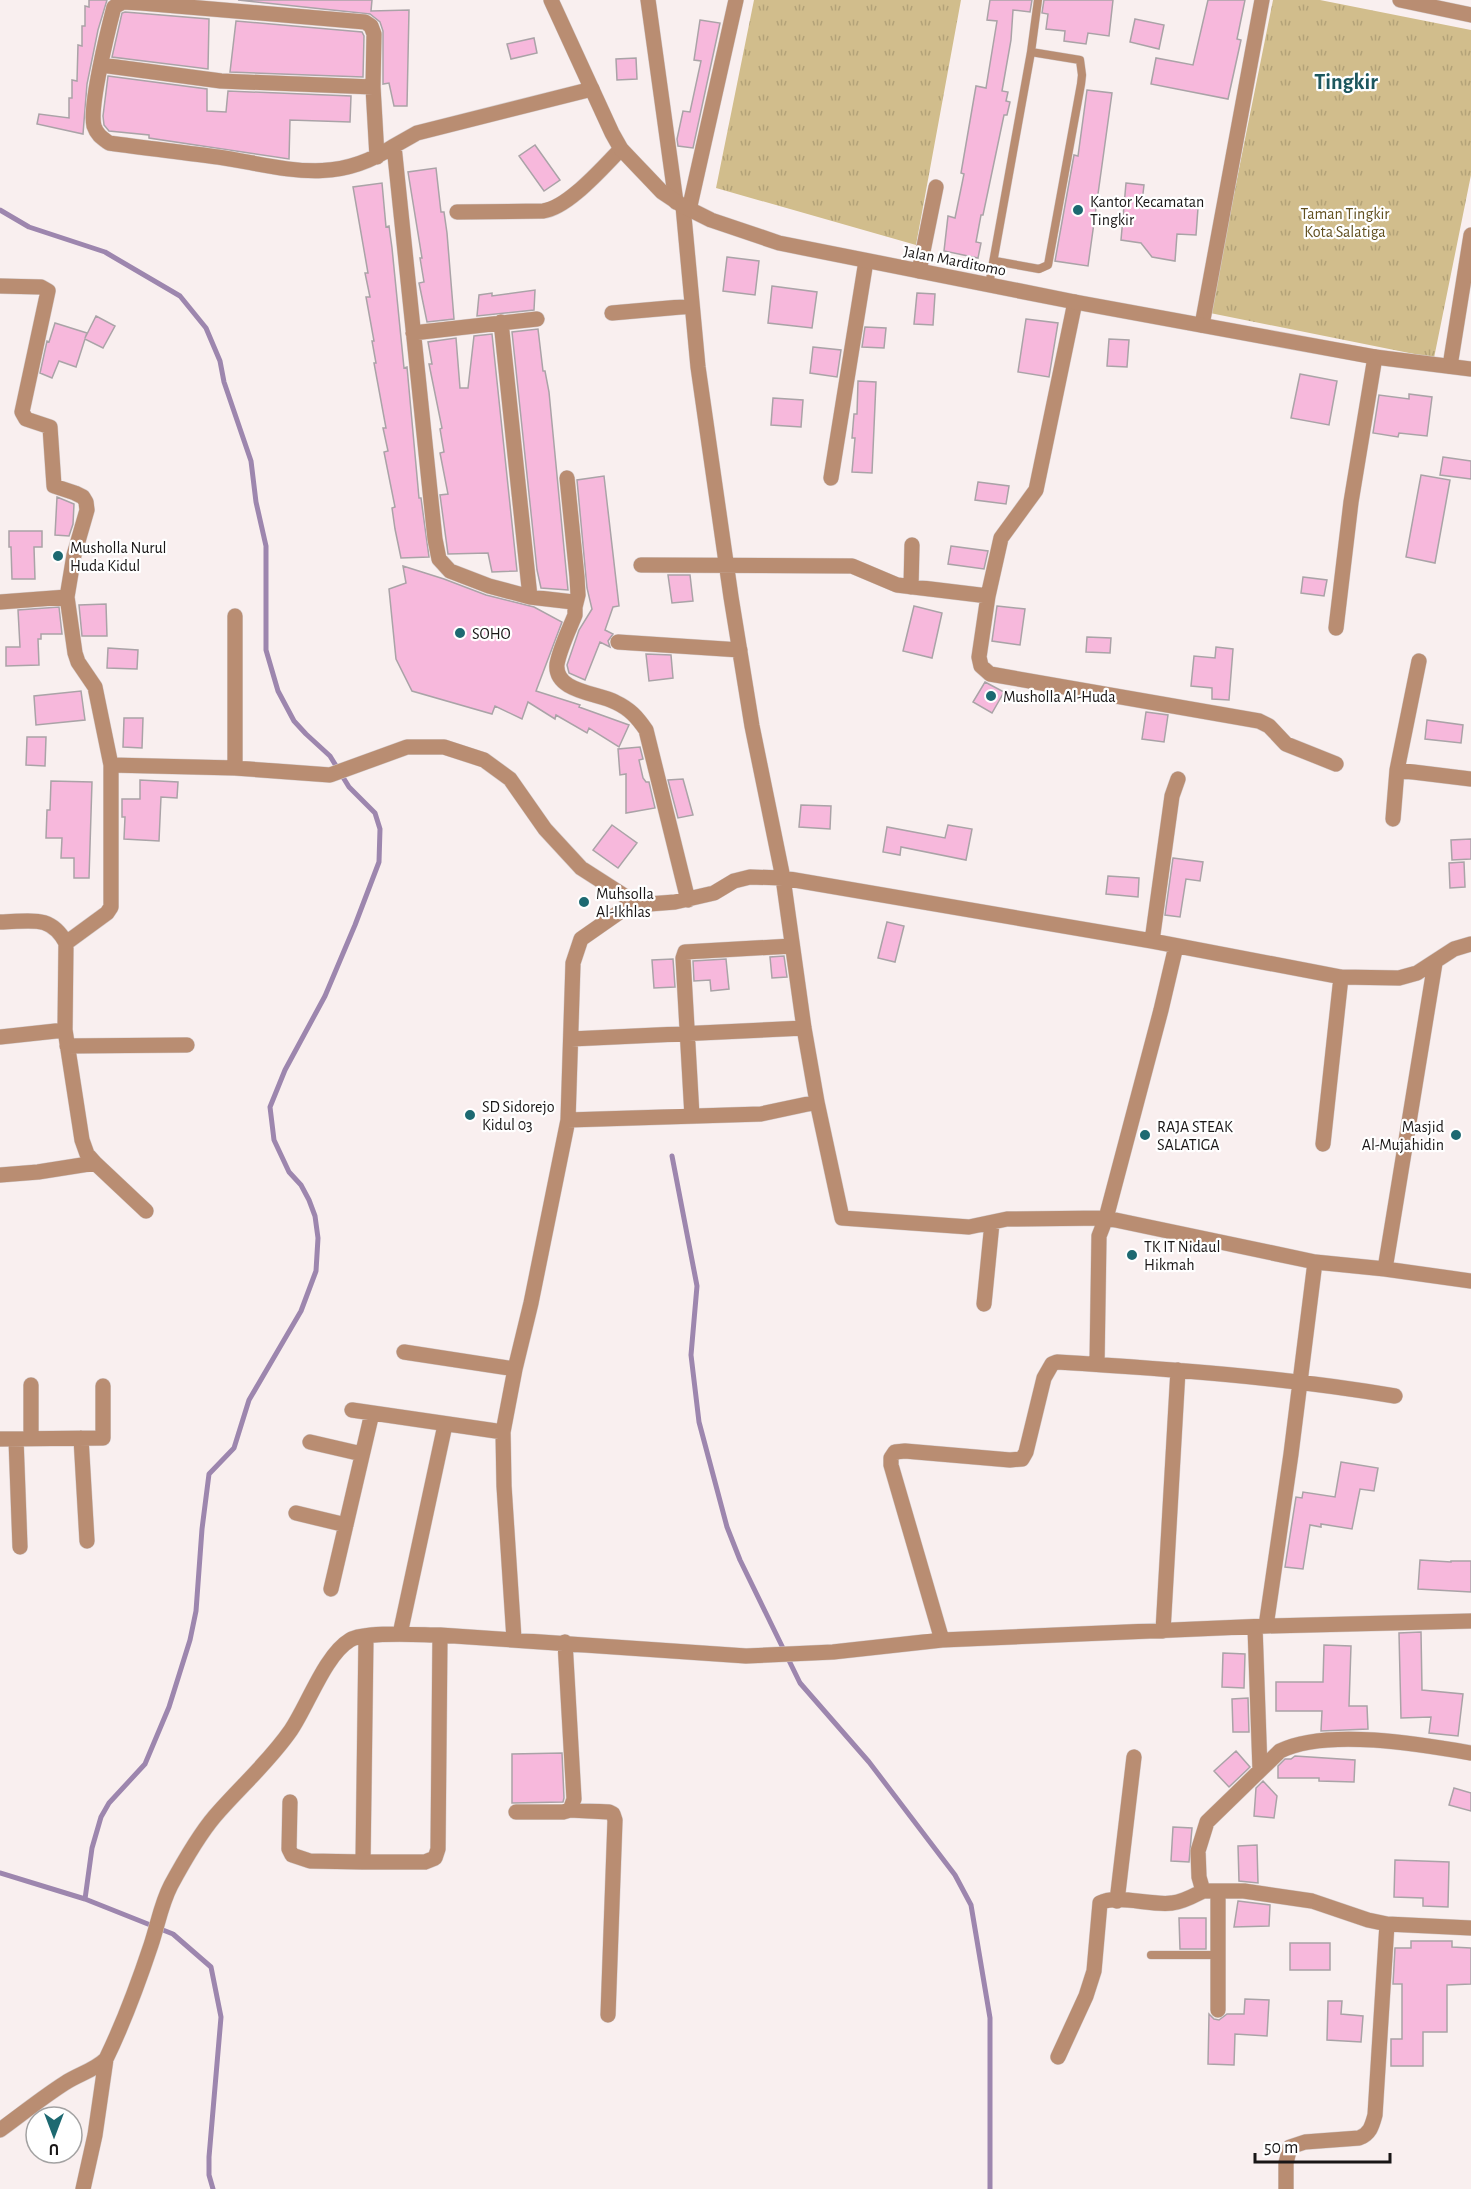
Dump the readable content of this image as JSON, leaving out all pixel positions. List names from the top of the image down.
{
  "streets": {
    "street": ["Jalan Marditomo"]
  },
  "districts": ["Tingkir"],
  "parks": ["Taman Tingkir Kota Salatiga"],
  "places": [
    "Kantor Kecamatan Tingkir",
    "Musholla Nurul Huda Kidul",
    "SOHO",
    "Musholla Al-Huda",
    "Muhsolla Al-Ikhlas",
    "SD Sidorejo Kidul 03",
    "RAJA STEAK SALATIGA",
    "Masjid Al-Mujahidin",
    "TK IT Nidaul Hikmah"
  ],
  "scale_bar": "50 m",
  "north": "bottom"
}
